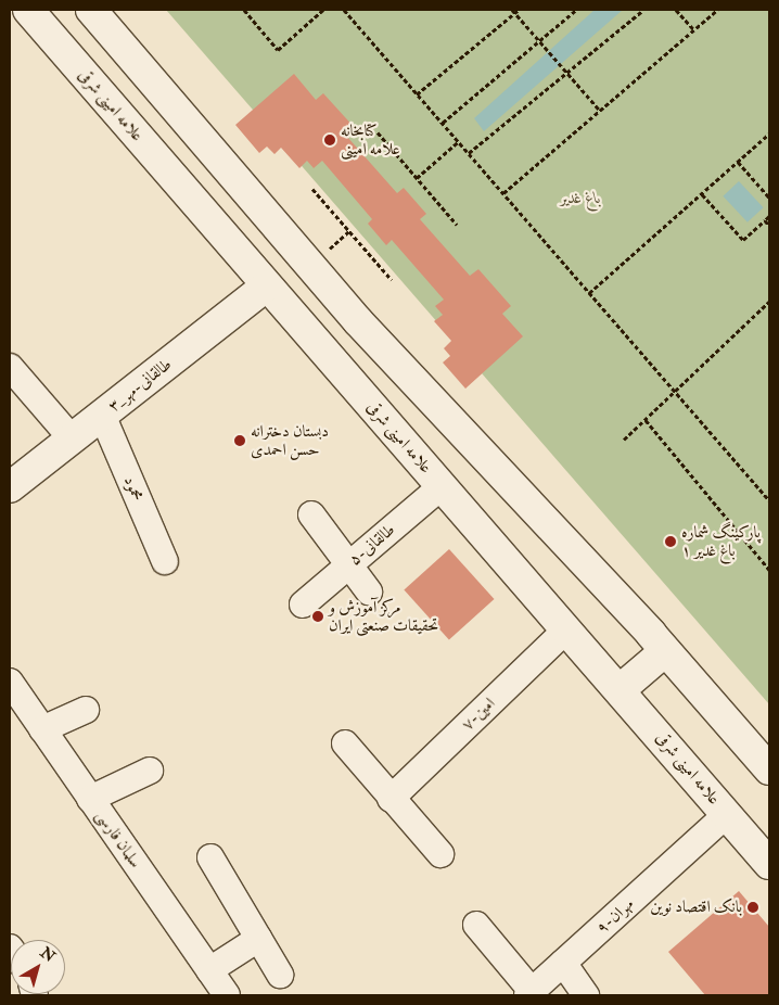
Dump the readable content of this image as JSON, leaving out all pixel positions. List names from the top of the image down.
{
  "streets": {
    "main road": ["علامه امینی شرقی", "۳_طالقانی-مهر"],
    "street": [
      "محمود",
      "۵-طالقانی",
      "۷-امین",
      "سلمان فارسی",
      "۹-مهران"
    ]
  },
  "crossings": [
    ["علامه امینی شرقی", "۳_طالقانی-مهر"],
    ["علامه امینی شرقی", "۵-طالقانی"],
    ["علامه امینی شرقی", "۷-امین"],
    ["علامه امینی شرقی", "۹-مهران"],
    ["۳_طالقانی-مهر", "محمود"]
  ],
  "parks": ["باغ غدیر"],
  "places": [
    "کتابخانه علامه امینی",
    "دبستان دخترانه حسن احمدی",
    "پارکینگ شماره ۱ باغ غدیر",
    "مرکز آموزش و تحقیقات صنعتی ایران",
    "بانک اقتصاد نوین"
  ],
  "north": "top right"
}
